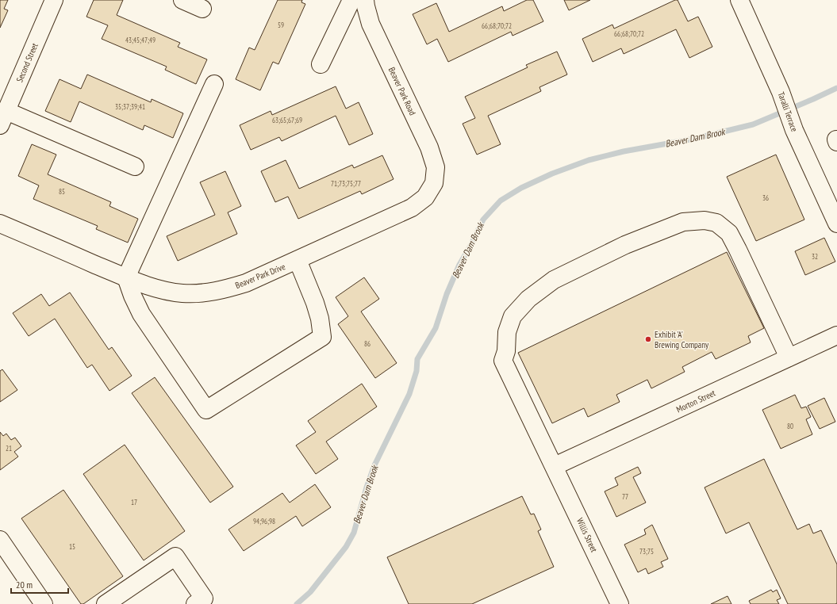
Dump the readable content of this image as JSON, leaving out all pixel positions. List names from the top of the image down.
{
  "streets": {
    "street": [
      "Second Street",
      "Beaver Park Road",
      "Taralli Terrace",
      "Beaver Park Drive",
      "Morton Street",
      "Willis Street"
    ]
  },
  "crossings": [
    ["Beaver Park Road", "Beaver Park Drive"],
    ["Morton Street", "Willis Street"]
  ],
  "water": ["Beaver Dam Brook"],
  "places": ["Exhibit 'A' Brewing Company"],
  "house_numbers": [
    "59",
    "66;68;70;72",
    "66;68;70;72",
    "43;45;47;49",
    "35;37;39;41",
    "63;65;67;69",
    "71;73;75;77",
    "85",
    "36",
    "32",
    "86",
    "80",
    "21",
    "77",
    "17",
    "94;96;98",
    "15",
    "73;75"
  ],
  "scale_bar": "20 m"
}
